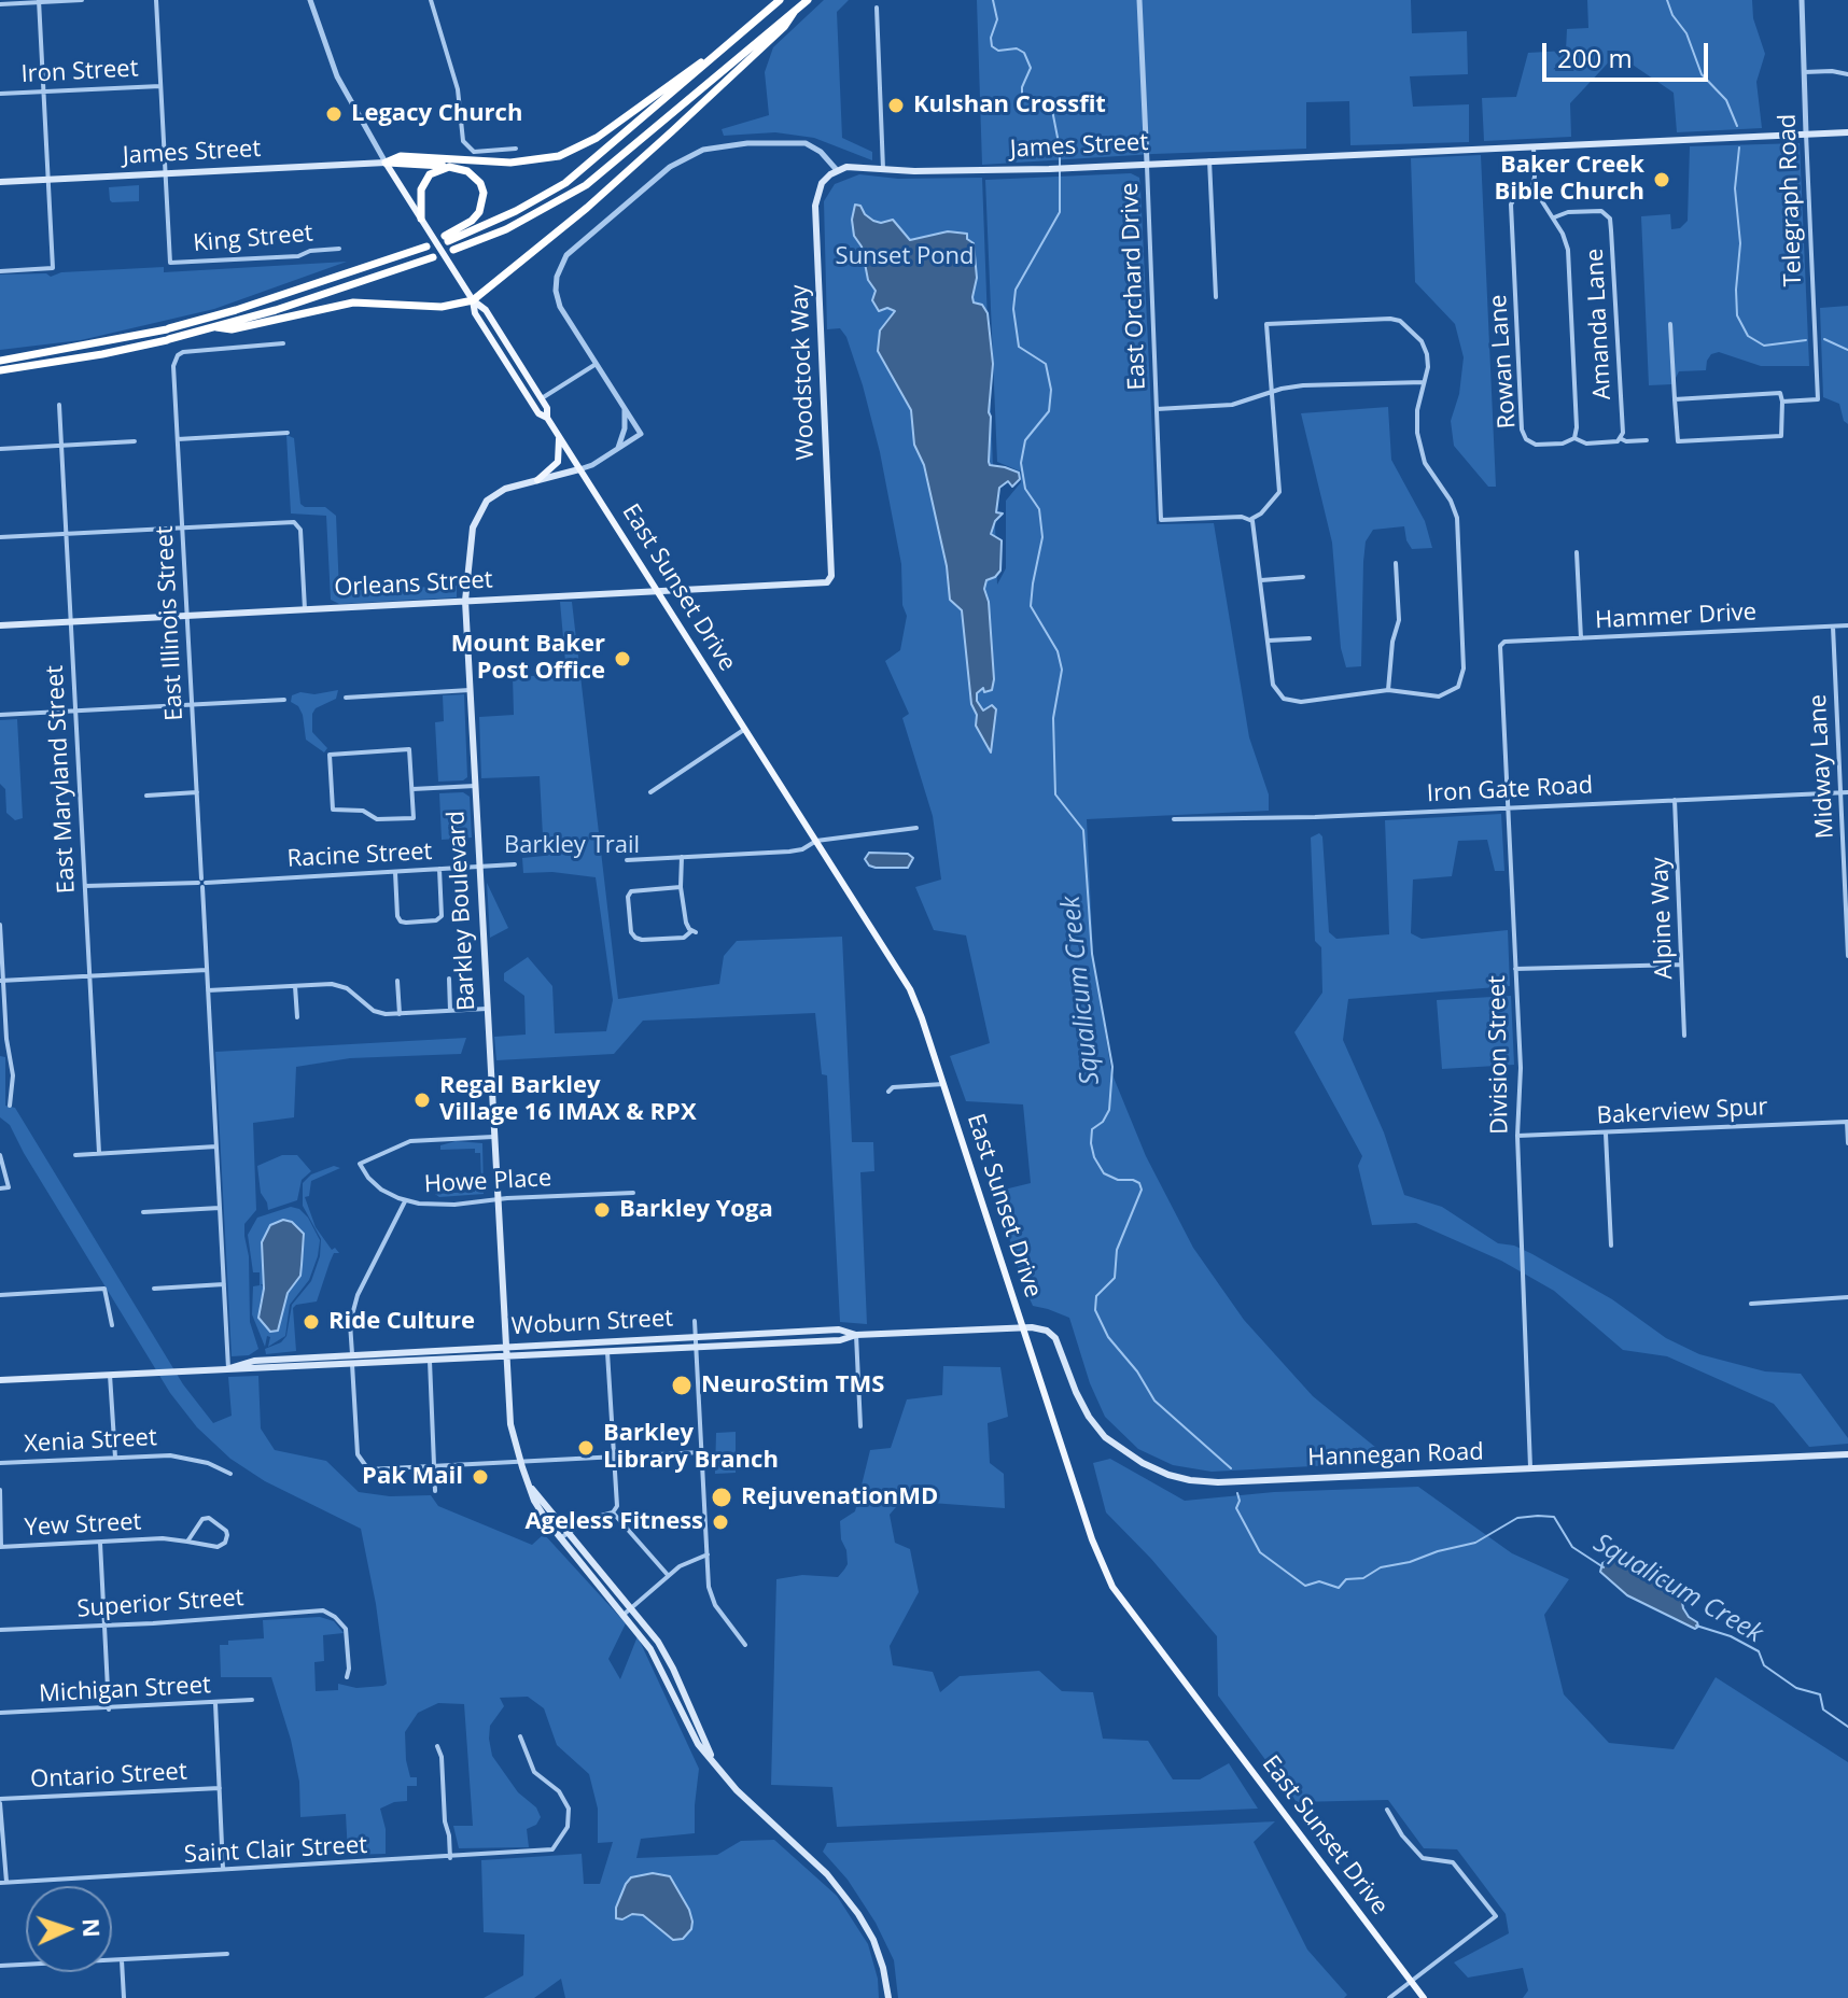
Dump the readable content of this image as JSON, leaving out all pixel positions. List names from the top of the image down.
{
  "streets": {
    "main road": [
      "James Street",
      "Woodstock Way",
      "Orleans Street",
      "East Sunset Drive",
      "Barkley Boulevard",
      "Woburn Street",
      "Hannegan Road"
    ],
    "street": [
      "Iron Street",
      "Telegraph Road",
      "King Street",
      "East Orchard Drive",
      "Amanda Lane",
      "Rowan Lane",
      "Hammer Drive",
      "East Illinois Street",
      "Midway Lane",
      "East Maryland Street",
      "Iron Gate Road",
      "Racine Street",
      "Alpine Way",
      "Division Street",
      "Bakerview Spur",
      "Howe Place",
      "Xenia Street",
      "Yew Street",
      "Superior Street",
      "Michigan Street",
      "Ontario Street",
      "Saint Clair Street"
    ]
  },
  "crossings": [
    ["James Street", "Telegraph Road"],
    ["James Street", "King Street"],
    ["James Street", "East Orchard Drive"],
    ["James Street", "Woodstock Way"],
    ["James Street", "East Sunset Drive"],
    ["Woodstock Way", "Orleans Street"],
    ["Orleans Street", "East Sunset Drive"],
    ["Orleans Street", "East Illinois Street"],
    ["Orleans Street", "East Maryland Street"],
    ["Orleans Street", "Barkley Boulevard"],
    ["East Sunset Drive", "Barkley Boulevard"],
    ["East Sunset Drive", "Woburn Street"],
    ["East Sunset Drive", "Hannegan Road"],
    ["Hammer Drive", "Midway Lane"],
    ["Hammer Drive", "Division Street"],
    ["East Illinois Street", "Racine Street"],
    ["East Illinois Street", "Woburn Street"],
    ["Midway Lane", "Iron Gate Road"],
    ["East Maryland Street", "Racine Street"],
    ["Iron Gate Road", "Alpine Way"],
    ["Iron Gate Road", "Division Street"],
    ["Racine Street", "Barkley Boulevard"],
    ["Barkley Boulevard", "Howe Place"],
    ["Barkley Boulevard", "Woburn Street"],
    ["Division Street", "Bakerview Spur"],
    ["Division Street", "Hannegan Road"],
    ["Woburn Street", "Hannegan Road"]
  ],
  "water": ["Squalicum Creek"],
  "parks": ["Sunset Pond", "Barkley Trail"],
  "places": [
    "Kulshan Crossfit",
    "Legacy Church",
    "Baker Creek Bible Church",
    "Mount Baker Post Office",
    "Regal Barkley Village 16 IMAX & RPX",
    "Barkley Yoga",
    "Ride Culture",
    "NeuroStim TMS",
    "Barkley Library Branch",
    "Pak Mail",
    "RejuvenationMD",
    "Ageless Fitness"
  ],
  "scale_bar": "200 m",
  "north": "right"
}
